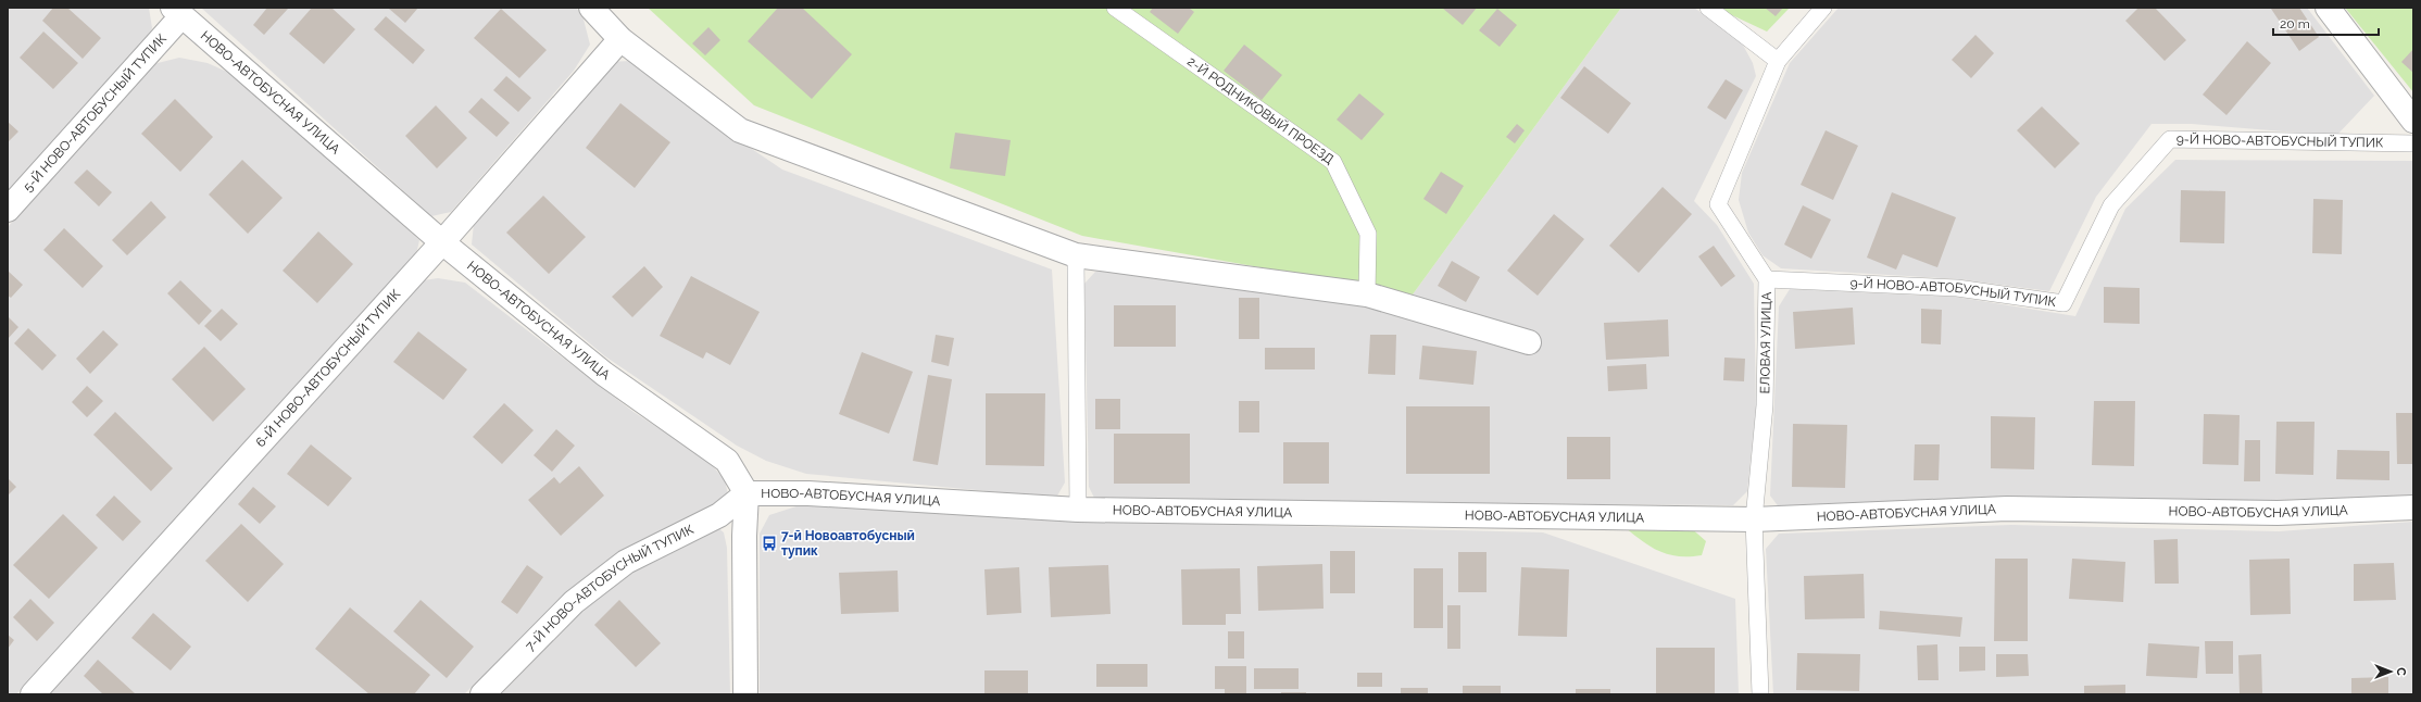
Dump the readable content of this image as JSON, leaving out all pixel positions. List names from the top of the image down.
{
  "streets": {
    "street": [
      "НОВО-АВТОБУСНАЯ УЛИЦА",
      "5-Й НОВО-АВТОБУСНЫЙ ТУПИК",
      "6-Й НОВО-АВТОБУСНЫЙ ТУПИК",
      "7-Й НОВО-АВТОБУСНЫЙ ТУПИК"
    ],
    "lane": ["2-Й РОДНИКОВЫЙ ПРОЕЗД", "9-Й НОВО-АВТОБУСНЫЙ ТУПИК", "ЕЛОВАЯ УЛИЦА"]
  },
  "crossings": [
    ["НОВО-АВТОБУСНАЯ УЛИЦА", "5-Й НОВО-АВТОБУСНЫЙ ТУПИК"],
    ["НОВО-АВТОБУСНАЯ УЛИЦА", "ЕЛОВАЯ УЛИЦА"],
    ["НОВО-АВТОБУСНАЯ УЛИЦА", "6-Й НОВО-АВТОБУСНЫЙ ТУПИК"],
    ["НОВО-АВТОБУСНАЯ УЛИЦА", "7-Й НОВО-АВТОБУСНЫЙ ТУПИК"],
    ["9-Й НОВО-АВТОБУСНЫЙ ТУПИК", "ЕЛОВАЯ УЛИЦА"]
  ],
  "places": {
    "bus stop": ["7-й Новоавтобусный тупик"]
  },
  "scale_bar": "20 m",
  "north": "right"
}
